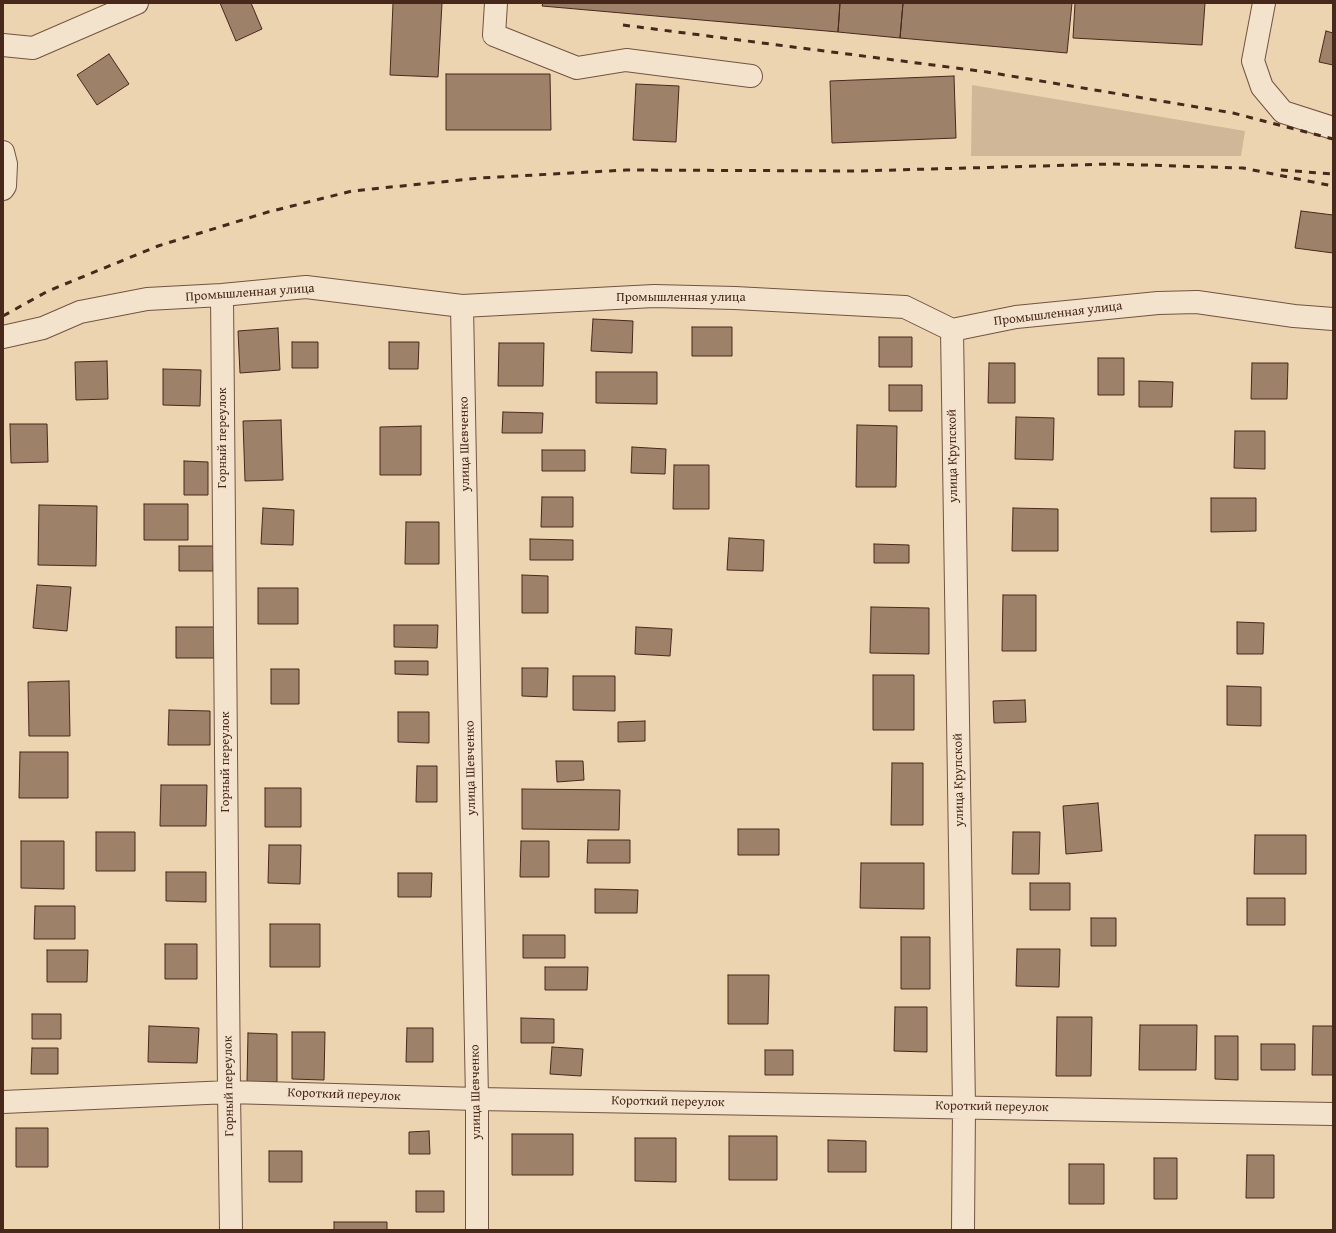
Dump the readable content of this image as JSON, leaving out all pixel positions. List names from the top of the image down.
{
  "streets": {
    "street": [
      "Промышленная улица",
      "Горный переулок",
      "улица Шевченко",
      "улица Крупской",
      "Короткий переулок"
    ]
  },
  "crossings": [
    ["Промышленная улица", "Горный переулок"],
    ["Промышленная улица", "улица Шевченко"],
    ["Промышленная улица", "улица Крупской"],
    ["Горный переулок", "Короткий переулок"],
    ["улица Шевченко", "Короткий переулок"],
    ["улица Крупской", "Короткий переулок"]
  ]
}
